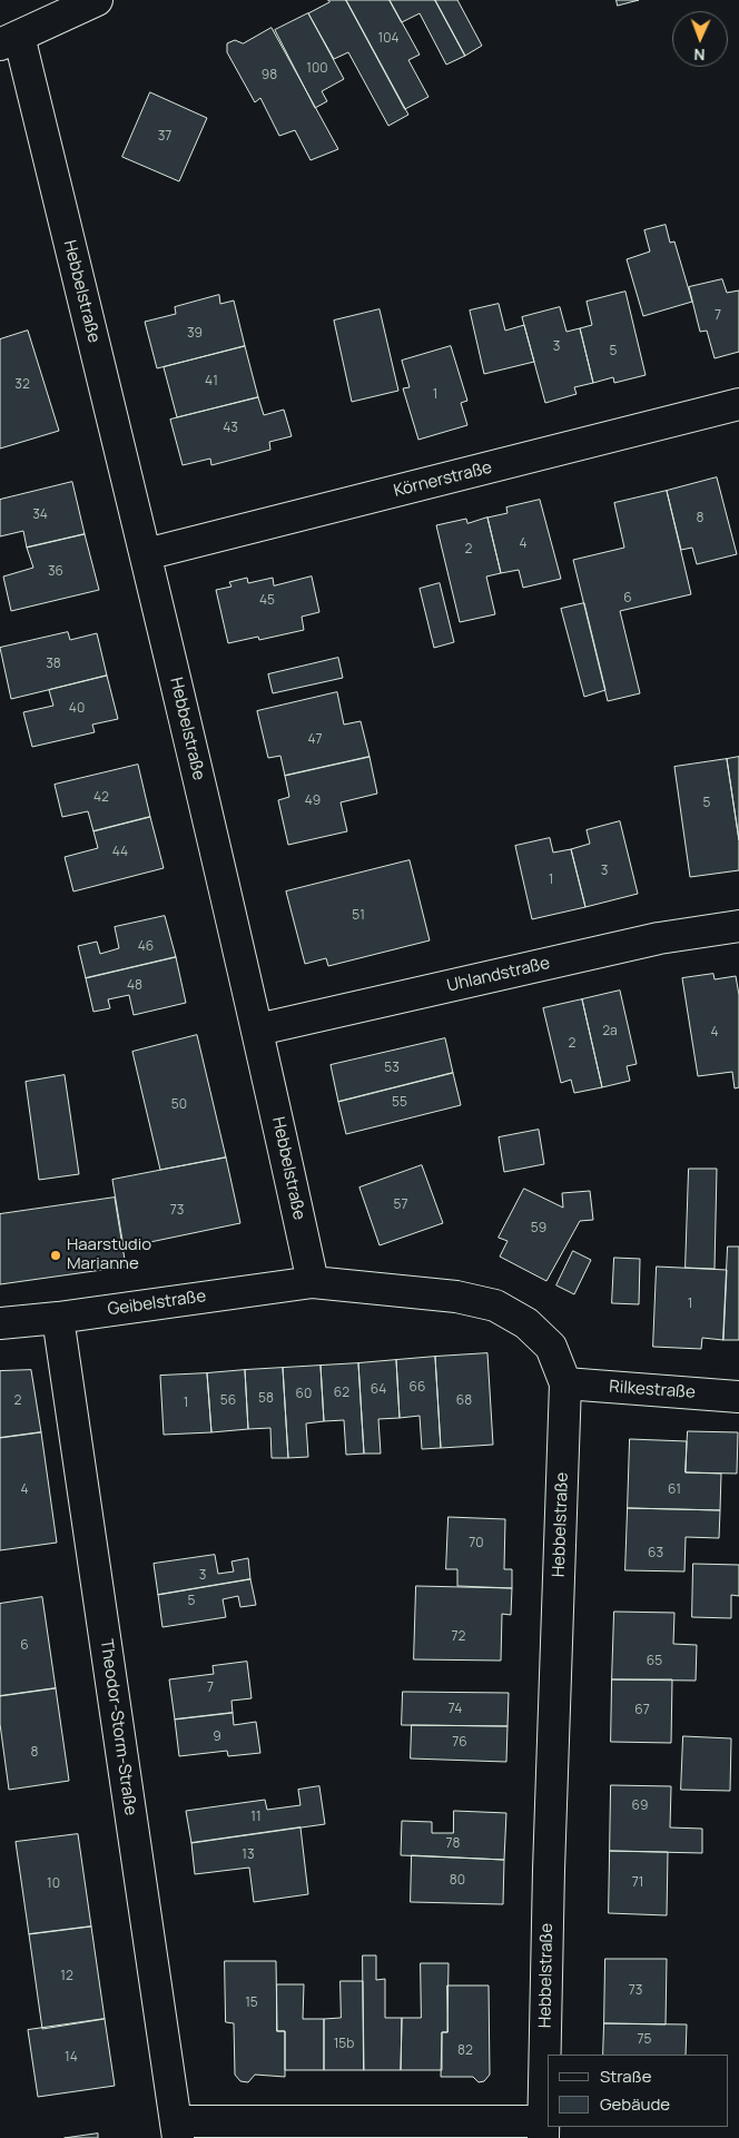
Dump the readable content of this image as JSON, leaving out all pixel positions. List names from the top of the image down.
{
  "streets": {
    "street": [
      "Hebbelstraße",
      "Körnerstraße",
      "Uhlandstraße",
      "Geibelstraße",
      "Rilkestraße",
      "Theodor-Storm-Straße"
    ]
  },
  "crossings": [
    ["Hebbelstraße", "Körnerstraße"],
    ["Hebbelstraße", "Uhlandstraße"],
    ["Hebbelstraße", "Geibelstraße"],
    ["Hebbelstraße", "Rilkestraße"],
    ["Geibelstraße", "Theodor-Storm-Straße"]
  ],
  "places": ["Haarstudio Marianne"],
  "house_numbers": [
    "104",
    "100",
    "98",
    "37",
    "7",
    "39",
    "3",
    "5",
    "41",
    "32",
    "1",
    "43",
    "34",
    "8",
    "4",
    "2",
    "36",
    "6",
    "45",
    "38",
    "40",
    "47",
    "42",
    "49",
    "5",
    "44",
    "3",
    "1",
    "51",
    "46",
    "48",
    "2a",
    "4",
    "2",
    "53",
    "55",
    "50",
    "57",
    "73",
    "59",
    "1",
    "66",
    "64",
    "62",
    "60",
    "58",
    "2",
    "56",
    "68",
    "1",
    "4",
    "61",
    "70",
    "63",
    "3",
    "5",
    "72",
    "6",
    "65",
    "7",
    "74",
    "67",
    "9",
    "76",
    "8",
    "69",
    "11",
    "78",
    "13",
    "80",
    "71",
    "10",
    "12",
    "73",
    "15",
    "75",
    "15b",
    "82",
    "14"
  ],
  "legend": ["Straße", "Gebäude"],
  "north": "bottom"
}
